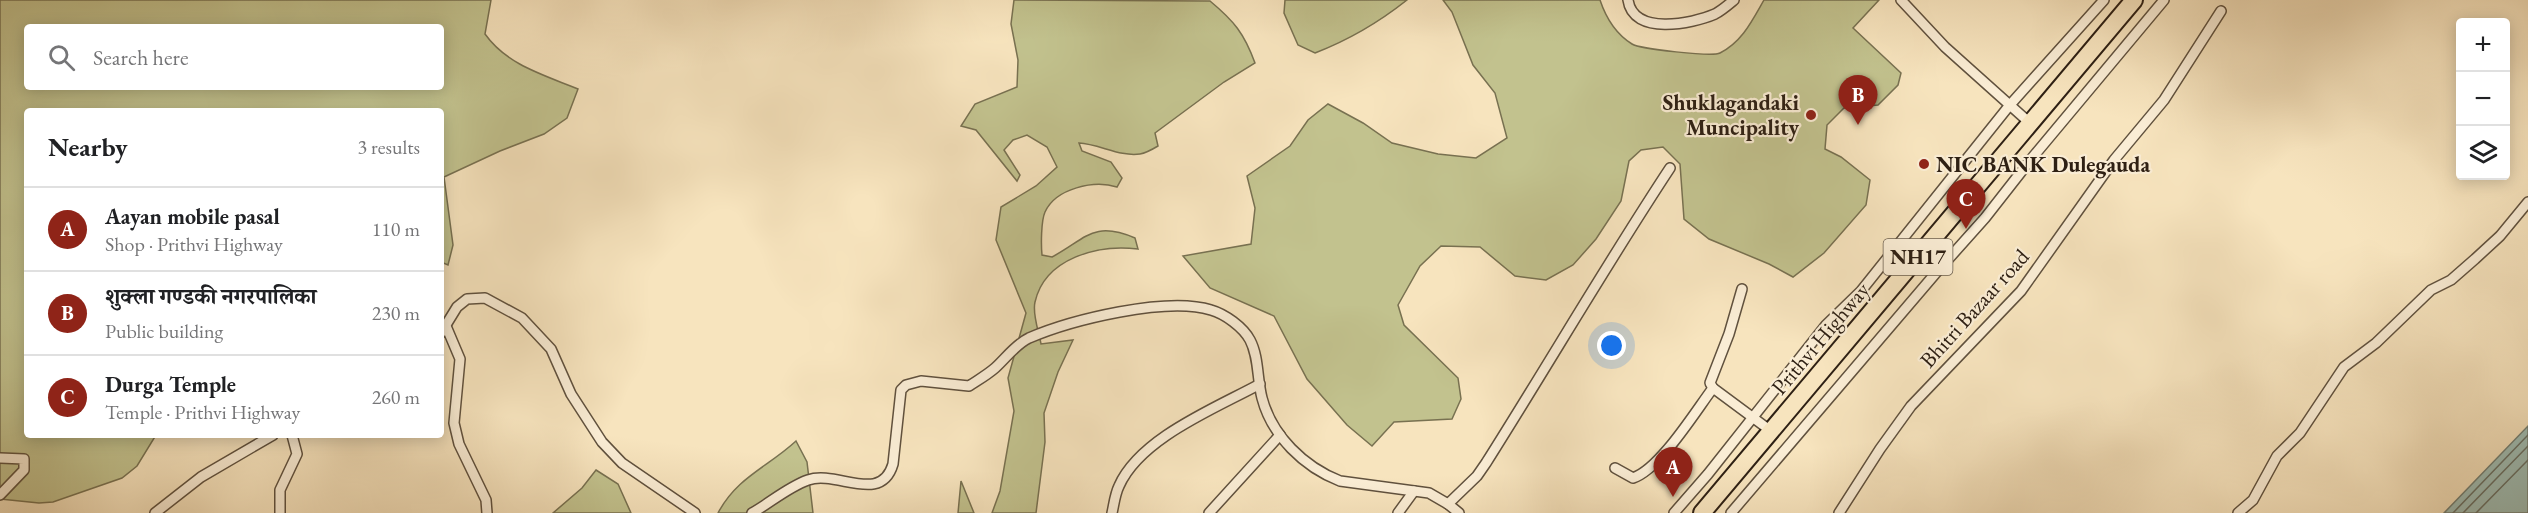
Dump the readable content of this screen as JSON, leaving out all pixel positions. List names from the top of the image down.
{
  "streets": {
    "highway": ["NH17", "Prithvi Highway"],
    "street": ["Bhitri Bazaar road"]
  },
  "places": ["Shuklagandaki Muncipality", "NIC BANK Dulegauda"],
  "page": {
    "map_buttons": ["+", "−"],
    "search": "Search here",
    "pins": ["B", "C", "A"],
    "heading": ["Nearby", "3 results"],
    "list": [
      {
        "mark": "A",
        "name": "Aayan mobile pasal",
        "note": "Shop · Prithvi Highway",
        "value": "110 m"
      },
      {
        "mark": "B",
        "name": "शुक्ला गण्डकी नगरपालिका",
        "note": "Public building",
        "value": "230 m"
      },
      {
        "mark": "C",
        "name": "Durga Temple",
        "note": "Temple · Prithvi Highway",
        "value": "260 m"
      }
    ]
  }
}
